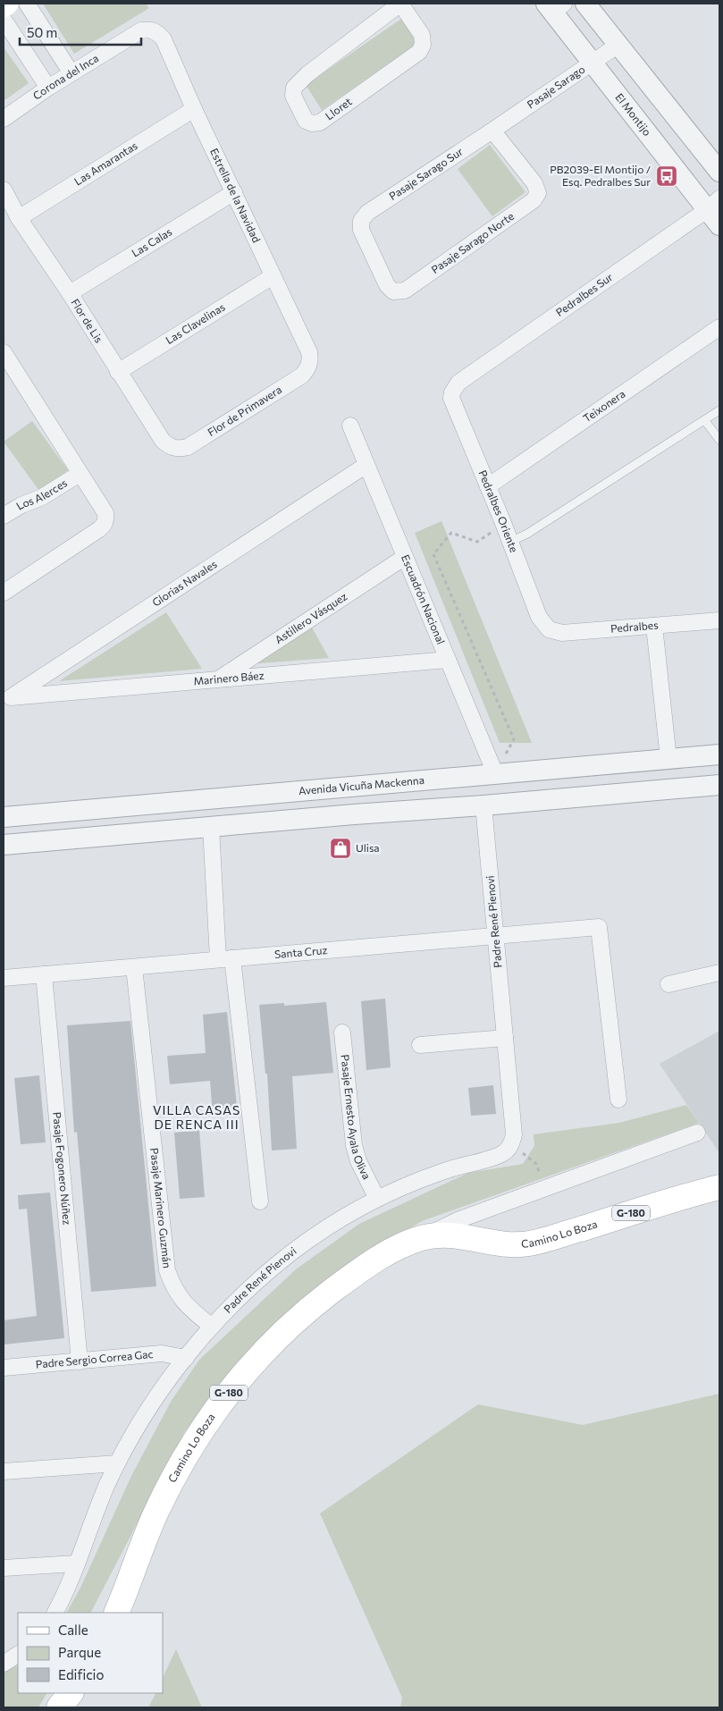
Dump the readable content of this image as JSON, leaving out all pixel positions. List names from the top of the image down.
{
  "streets": {
    "main road": ["G-180", "Camino Lo Boza"],
    "street": [
      "Corona del Inca",
      "Pasaje Sarago",
      "Lloret",
      "El Montijo",
      "Las Amarantas",
      "Pasaje Sarago Sur",
      "Estrella de la Navidad",
      "Las Calas",
      "Pasaje Sarago Norte",
      "Pedralbes Sur",
      "Flor de Lis",
      "Las Clavelinas",
      "Teixonera",
      "Flor de Primavera",
      "Los Alerces",
      "Pedralbes Oriente",
      "Glorias Navales",
      "Escuadrón Nacional",
      "Astillero Vásquez",
      "Pedralbes",
      "Marinero Báez",
      "Avenida Vicuña Mackenna",
      "Padre René Pienovi",
      "Santa Cruz",
      "Pasaje Ernesto Ayala Oliva",
      "Pasaje Fogonero Núñez",
      "Pasaje Marinero Guzmán",
      "Padre Sergio Correa Gac"
    ]
  },
  "crossings": [
    ["Corona del Inca", "Estrella de la Navidad"],
    ["Pasaje Sarago", "El Montijo"],
    ["Pasaje Sarago", "Pasaje Sarago Sur"],
    ["Pasaje Sarago", "Pasaje Sarago Norte"],
    ["El Montijo", "Pedralbes Sur"],
    ["Las Amarantas", "Estrella de la Navidad"],
    ["Las Amarantas", "Flor de Lis"],
    ["Pasaje Sarago Sur", "Pasaje Sarago Norte"],
    ["Estrella de la Navidad", "Las Calas"],
    ["Estrella de la Navidad", "Las Clavelinas"],
    ["Estrella de la Navidad", "Flor de Primavera"],
    ["Las Calas", "Flor de Lis"],
    ["Pedralbes Sur", "Pedralbes Oriente"],
    ["Flor de Lis", "Las Clavelinas"],
    ["Flor de Lis", "Flor de Primavera"],
    ["Teixonera", "Pedralbes Oriente"],
    ["Pedralbes Oriente", "Pedralbes"],
    ["Glorias Navales", "Escuadrón Nacional"],
    ["Glorias Navales", "Marinero Báez"],
    ["Escuadrón Nacional", "Astillero Vásquez"],
    ["Escuadrón Nacional", "Marinero Báez"],
    ["Escuadrón Nacional", "Avenida Vicuña Mackenna"],
    ["Astillero Vásquez", "Marinero Báez"],
    ["Padre René Pienovi", "Santa Cruz"],
    ["Padre René Pienovi", "Pasaje Ernesto Ayala Oliva"],
    ["Padre René Pienovi", "Pasaje Marinero Guzmán"],
    ["Padre René Pienovi", "Padre Sergio Correa Gac"],
    ["Santa Cruz", "Pasaje Fogonero Núñez"],
    ["Santa Cruz", "Pasaje Marinero Guzmán"],
    ["Pasaje Fogonero Núñez", "Padre Sergio Correa Gac"]
  ],
  "districts": ["VILLA CASAS DE RENCA III"],
  "places": {
    "bus stop": ["PB2039-El Montijo / Esq. Pedralbes Sur"],
    "shop": ["Ulisa"]
  },
  "legend": ["Calle", "Parque", "Edificio"],
  "scale_bar": "50 m"
}
